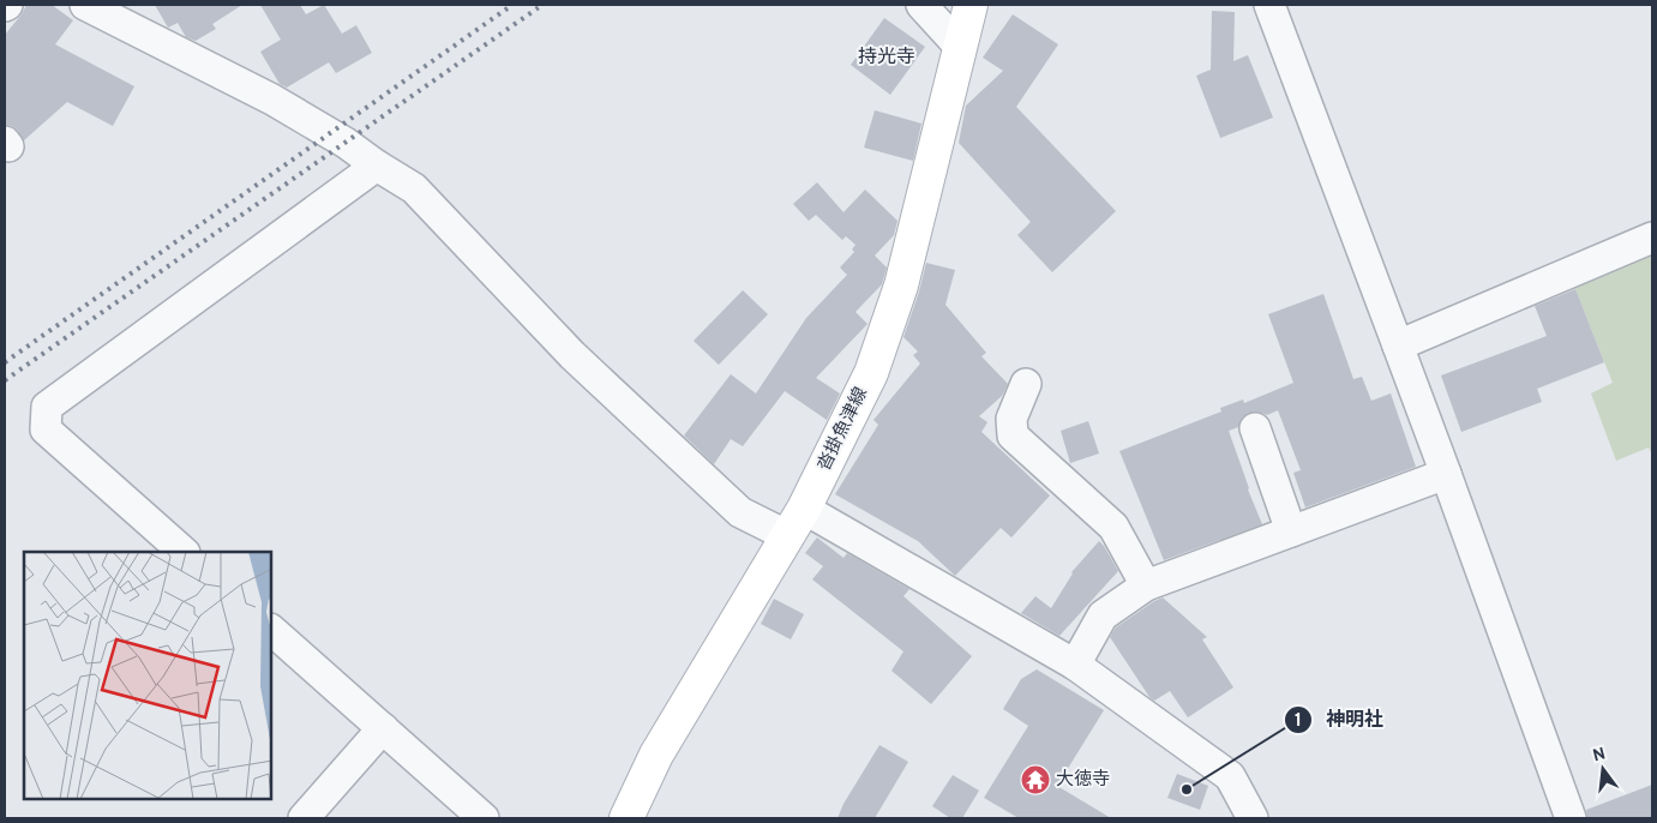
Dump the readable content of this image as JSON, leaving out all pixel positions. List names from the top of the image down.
{
  "streets": {
    "main road": ["沓掛魚津線"]
  },
  "districts": ["持光寺"],
  "places": {
    "temple": ["大徳寺"],
    "other": ["神明社"]
  },
  "north": "top"
}
